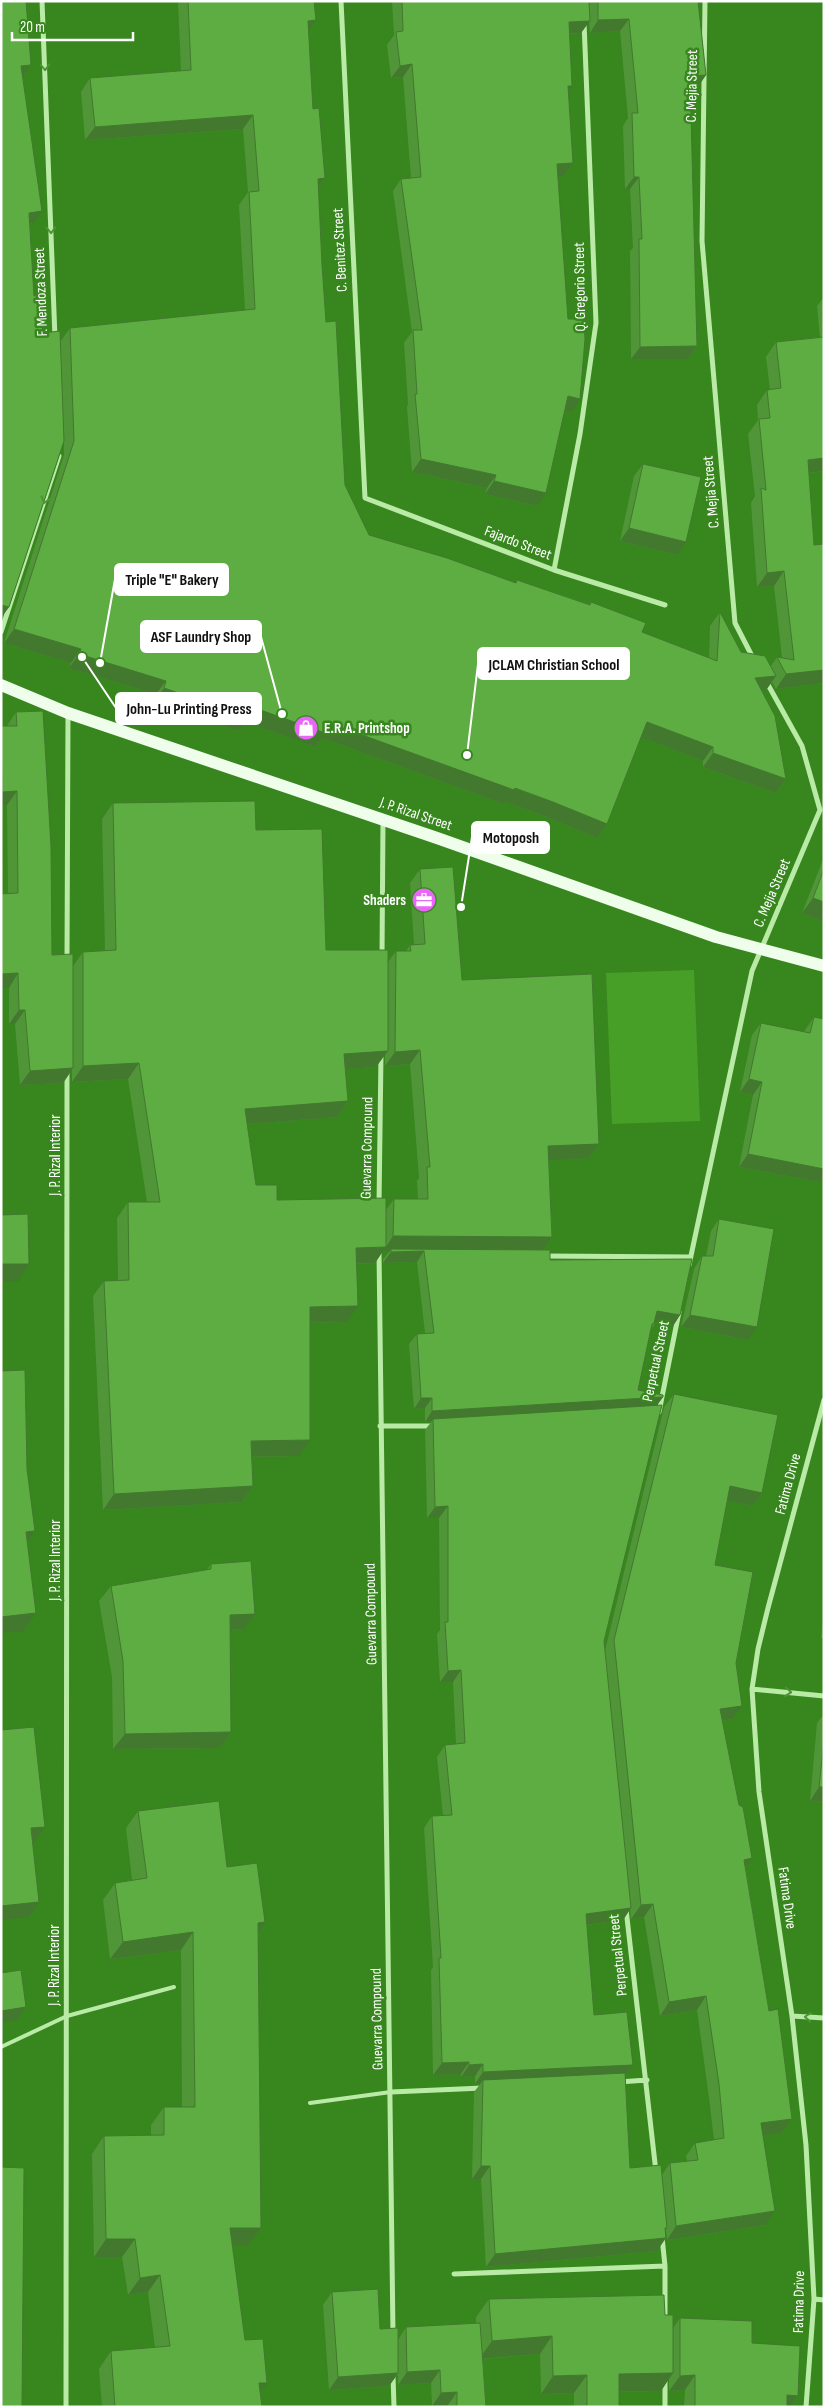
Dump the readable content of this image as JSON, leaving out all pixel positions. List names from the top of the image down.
{
  "streets": {
    "main road": ["J. P. Rizal Street"],
    "street": [
      "C. Mejia Street",
      "C. Benitez Street",
      "Q. Gregorio Street",
      "F. Mendoza Street",
      "Fajardo Street",
      "Guevarra Compound",
      "J. P. Rizal Interior",
      "Perpetual Street",
      "Fatima Drive"
    ]
  },
  "crossings": [
    ["C. Mejia Street", "J. P. Rizal Street"],
    ["C. Benitez Street", "Fajardo Street"],
    ["Q. Gregorio Street", "Fajardo Street"]
  ],
  "one_way": ["F. Mendoza Street"],
  "places": {
    "other": [
      "John-Lu Printing Press",
      "Triple \"E\" Bakery",
      "ASF Laundry Shop",
      "JCLAM Christian School",
      "Motoposh"
    ],
    "shop": ["E.R.A. Printshop"],
    "office": ["Shaders"]
  },
  "scale_bar": "20 m"
}
